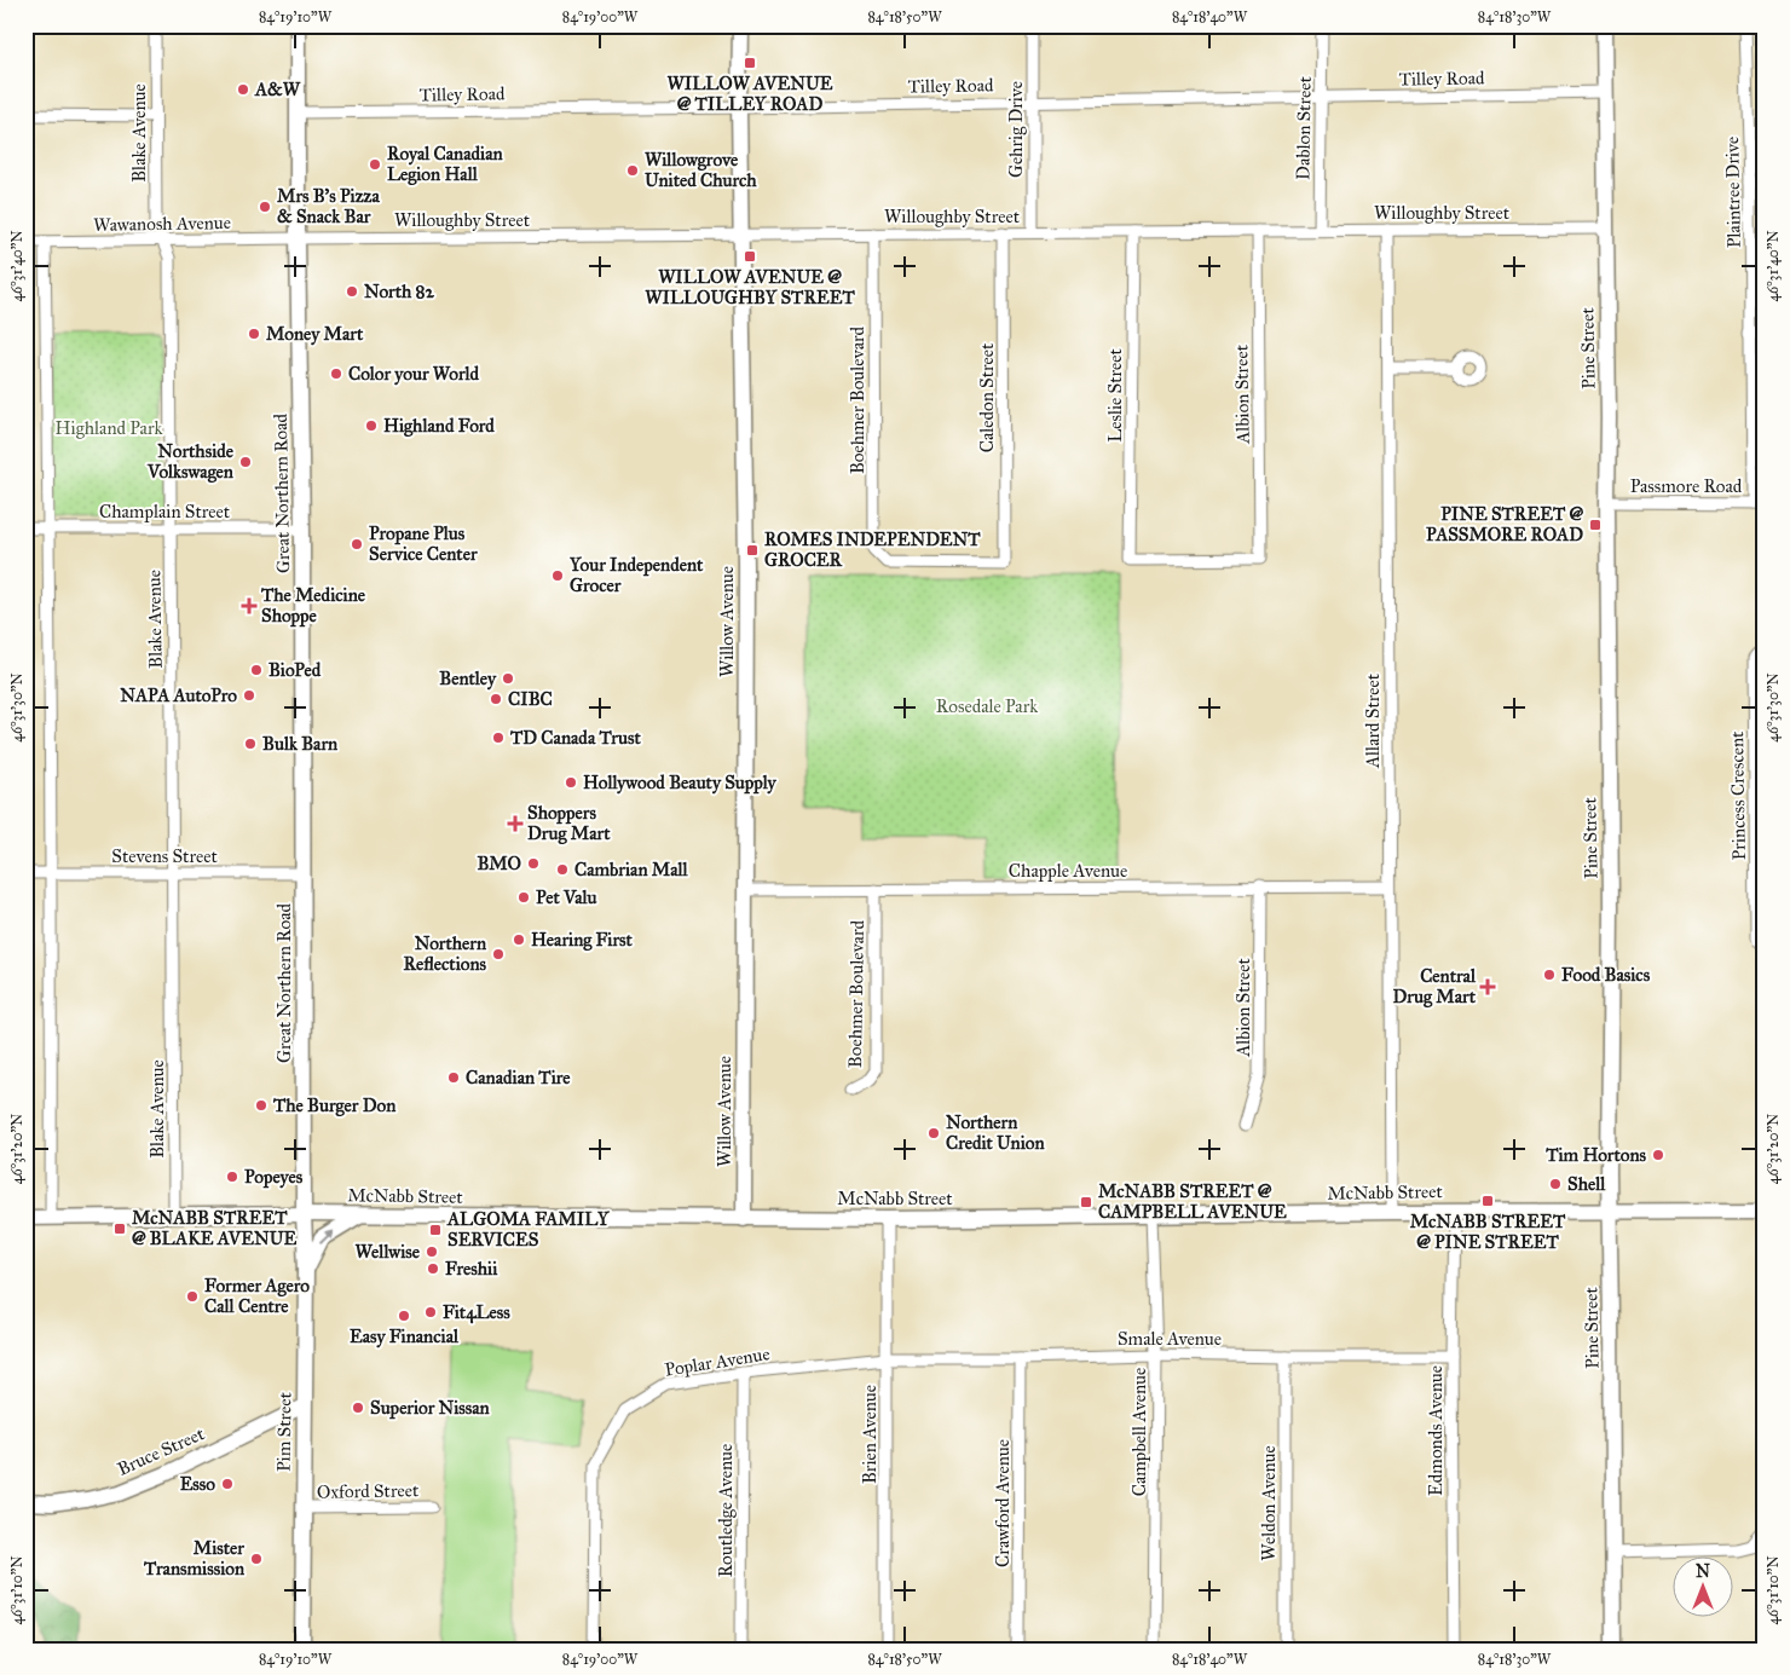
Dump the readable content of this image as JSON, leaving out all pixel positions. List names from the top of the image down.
{
  "streets": {
    "main road": [
      "Pine Street",
      "Great Northern Road",
      "Willow Avenue",
      "McNabb Street",
      "Pim Street",
      "Bruce Street"
    ],
    "street": [
      "Tilley Road",
      "Dablon Street",
      "Gehrig Drive",
      "Blake Avenue",
      "Plaintree Drive",
      "Willoughby Street",
      "Wawanosh Avenue",
      "Albion Street",
      "Leslie Street",
      "Caledon Street",
      "Boehmer Boulevard",
      "Passmore Road",
      "Champlain Street",
      "Allard Street",
      "Princess Crescent",
      "Stevens Street",
      "Chapple Avenue",
      "Smale Avenue",
      "Poplar Avenue",
      "Edmonds Avenue",
      "Campbell Avenue",
      "Brien Avenue",
      "Oxford Street",
      "Crawford Avenue",
      "Weldon Avenue",
      "Routledge Avenue"
    ]
  },
  "crossings": [
    ["Tilley Road", "Dablon Street"],
    ["Tilley Road", "Gehrig Drive"],
    ["Tilley Road", "Pine Street"],
    ["Tilley Road", "Great Northern Road"],
    ["Tilley Road", "Willow Avenue"],
    ["Dablon Street", "Willoughby Street"],
    ["Gehrig Drive", "Willoughby Street"],
    ["Blake Avenue", "Wawanosh Avenue"],
    ["Blake Avenue", "Champlain Street"],
    ["Blake Avenue", "Stevens Street"],
    ["Blake Avenue", "McNabb Street"],
    ["Plaintree Drive", "Passmore Road"],
    ["Willoughby Street", "Wawanosh Avenue"],
    ["Willoughby Street", "Pine Street"],
    ["Willoughby Street", "Albion Street"],
    ["Willoughby Street", "Leslie Street"],
    ["Willoughby Street", "Caledon Street"],
    ["Willoughby Street", "Boehmer Boulevard"],
    ["Willoughby Street", "Great Northern Road"],
    ["Willoughby Street", "Willow Avenue"],
    ["Willoughby Street", "Allard Street"],
    ["Wawanosh Avenue", "Great Northern Road"],
    ["Pine Street", "Passmore Road"],
    ["Pine Street", "McNabb Street"],
    ["Albion Street", "Leslie Street"],
    ["Albion Street", "Chapple Avenue"],
    ["Caledon Street", "Boehmer Boulevard"],
    ["Boehmer Boulevard", "Chapple Avenue"],
    ["Great Northern Road", "Champlain Street"],
    ["Great Northern Road", "Stevens Street"],
    ["Great Northern Road", "McNabb Street"],
    ["Great Northern Road", "Pim Street"],
    ["Willow Avenue", "Chapple Avenue"],
    ["Willow Avenue", "McNabb Street"],
    ["Allard Street", "Chapple Avenue"],
    ["Allard Street", "McNabb Street"],
    ["McNabb Street", "Edmonds Avenue"],
    ["McNabb Street", "Pim Street"],
    ["McNabb Street", "Campbell Avenue"],
    ["McNabb Street", "Brien Avenue"],
    ["Smale Avenue", "Poplar Avenue"],
    ["Smale Avenue", "Edmonds Avenue"],
    ["Smale Avenue", "Campbell Avenue"],
    ["Smale Avenue", "Brien Avenue"],
    ["Smale Avenue", "Crawford Avenue"],
    ["Smale Avenue", "Weldon Avenue"],
    ["Poplar Avenue", "Brien Avenue"],
    ["Poplar Avenue", "Routledge Avenue"],
    ["Pim Street", "Bruce Street"],
    ["Pim Street", "Oxford Street"]
  ],
  "parks": ["Highland Park", "Rosedale Park"],
  "places": {
    "transit": [
      "WILLOW AVENUE @ TILLEY ROAD",
      "WILLOW AVENUE @ WILLOUGHBY STREET",
      "PINE STREET @ PASSMORE ROAD",
      "ROMES INDEPENDENT GROCER",
      "McNABB STREET @ PINE STREET",
      "McNABB STREET @ CAMPBELL AVENUE",
      "McNABB STREET @ BLAKE AVENUE",
      "ALGOMA FAMILY SERVICES"
    ],
    "other": [
      "A&W",
      "Royal Canadian Legion Hall",
      "Willowgrove United Church",
      "Mrs B's Pizza & Snack Bar",
      "North 82",
      "Money Mart",
      "Color your World",
      "Highland Ford",
      "Northside Volkswagen",
      "Propane Plus Service Center",
      "Your Independent Grocer",
      "BioPed",
      "Bentley",
      "NAPA AutoPro",
      "CIBC",
      "TD Canada Trust",
      "Bulk Barn",
      "Hollywood Beauty Supply",
      "BMO",
      "Cambrian Mall",
      "Pet Valu",
      "Hearing First",
      "Northern Reflections",
      "Food Basics",
      "Canadian Tire",
      "The Burger Don",
      "Northern Credit Union",
      "Tim Hortons",
      "Popeyes",
      "Shell",
      "Wellwise",
      "Freshii",
      "Former Agero Call Centre",
      "Fit4Less",
      "Easy Financial",
      "Superior Nissan",
      "Esso",
      "Mister Transmission"
    ],
    "health": ["The Medicine Shoppe", "Shoppers Drug Mart", "Central Drug Mart"]
  },
  "north": "top",
  "coordinates": [
    "84°19'10\"W",
    "84°19'00\"W",
    "84°18'50\"W",
    "84°18'40\"W",
    "84°18'30\"W",
    "46°31'40\"N",
    "46°31'30\"N",
    "46°31'20\"N",
    "46°31'10\"N"
  ]
}
